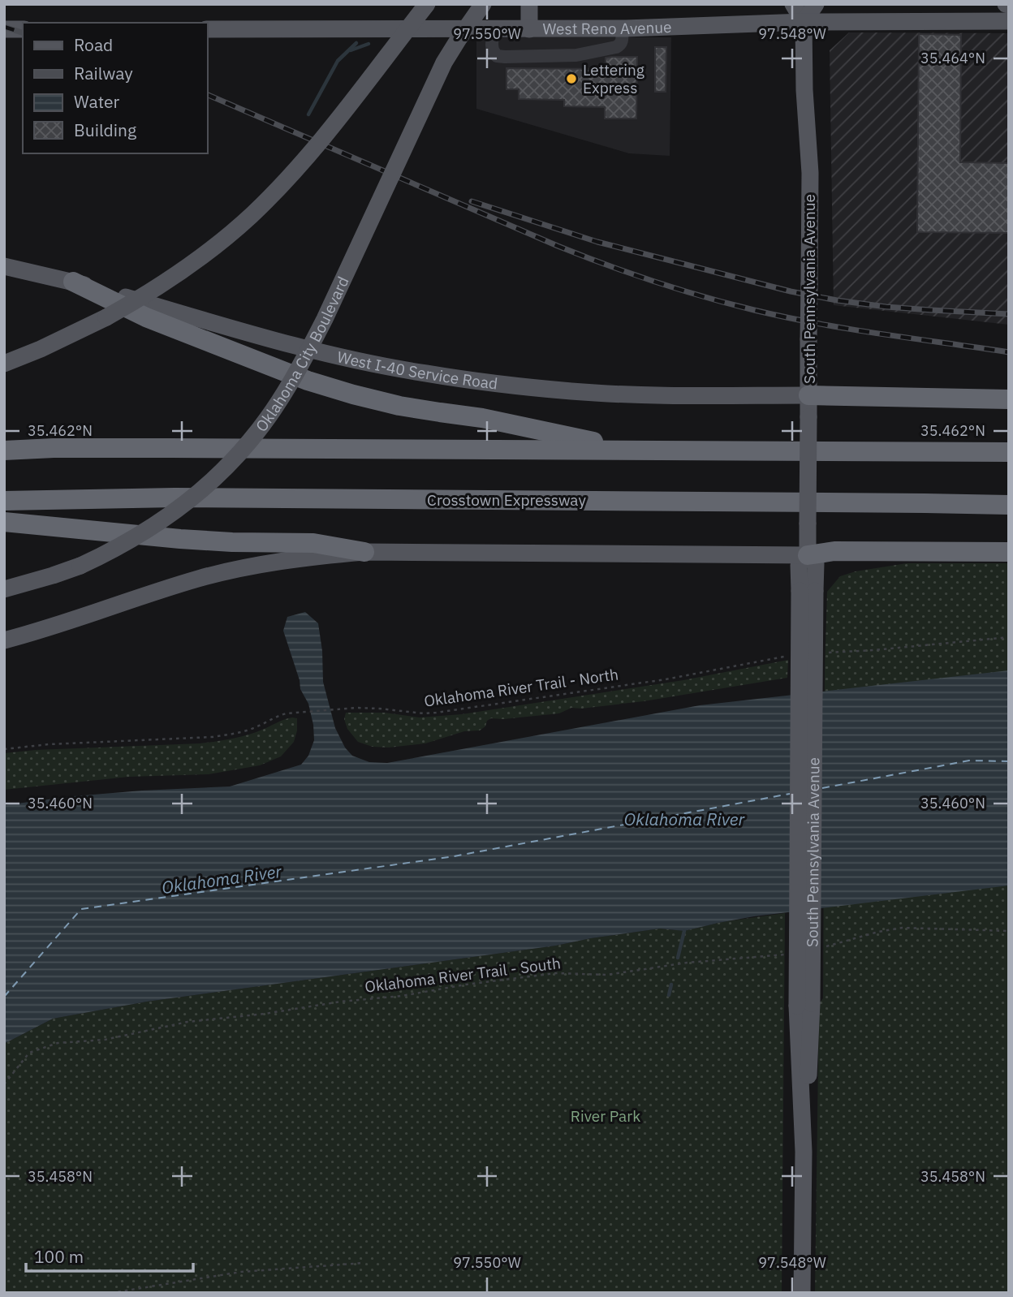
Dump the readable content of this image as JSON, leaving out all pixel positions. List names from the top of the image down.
{
  "streets": {
    "highway": ["Crosstown Expressway"],
    "main road": [
      "West Reno Avenue",
      "South Pennsylvania Avenue",
      "Oklahoma City Boulevard",
      "West I-40 Service Road"
    ],
    "path": ["Oklahoma River Trail - North", "Oklahoma River Trail - South"]
  },
  "crossings": [
    ["West Reno Avenue", "South Pennsylvania Avenue"],
    ["South Pennsylvania Avenue", "West I-40 Service Road"]
  ],
  "water": ["Oklahoma River"],
  "parks": ["River Park"],
  "places": ["Lettering Express"],
  "legend": [
    "Road",
    "Railway",
    "Water",
    "Building"
  ],
  "scale_bar": "100 m",
  "coordinates": [
    "97.550°W",
    "97.548°W",
    "35.464°N",
    "35.462°N",
    "35.460°N",
    "35.458°N"
  ]
}
